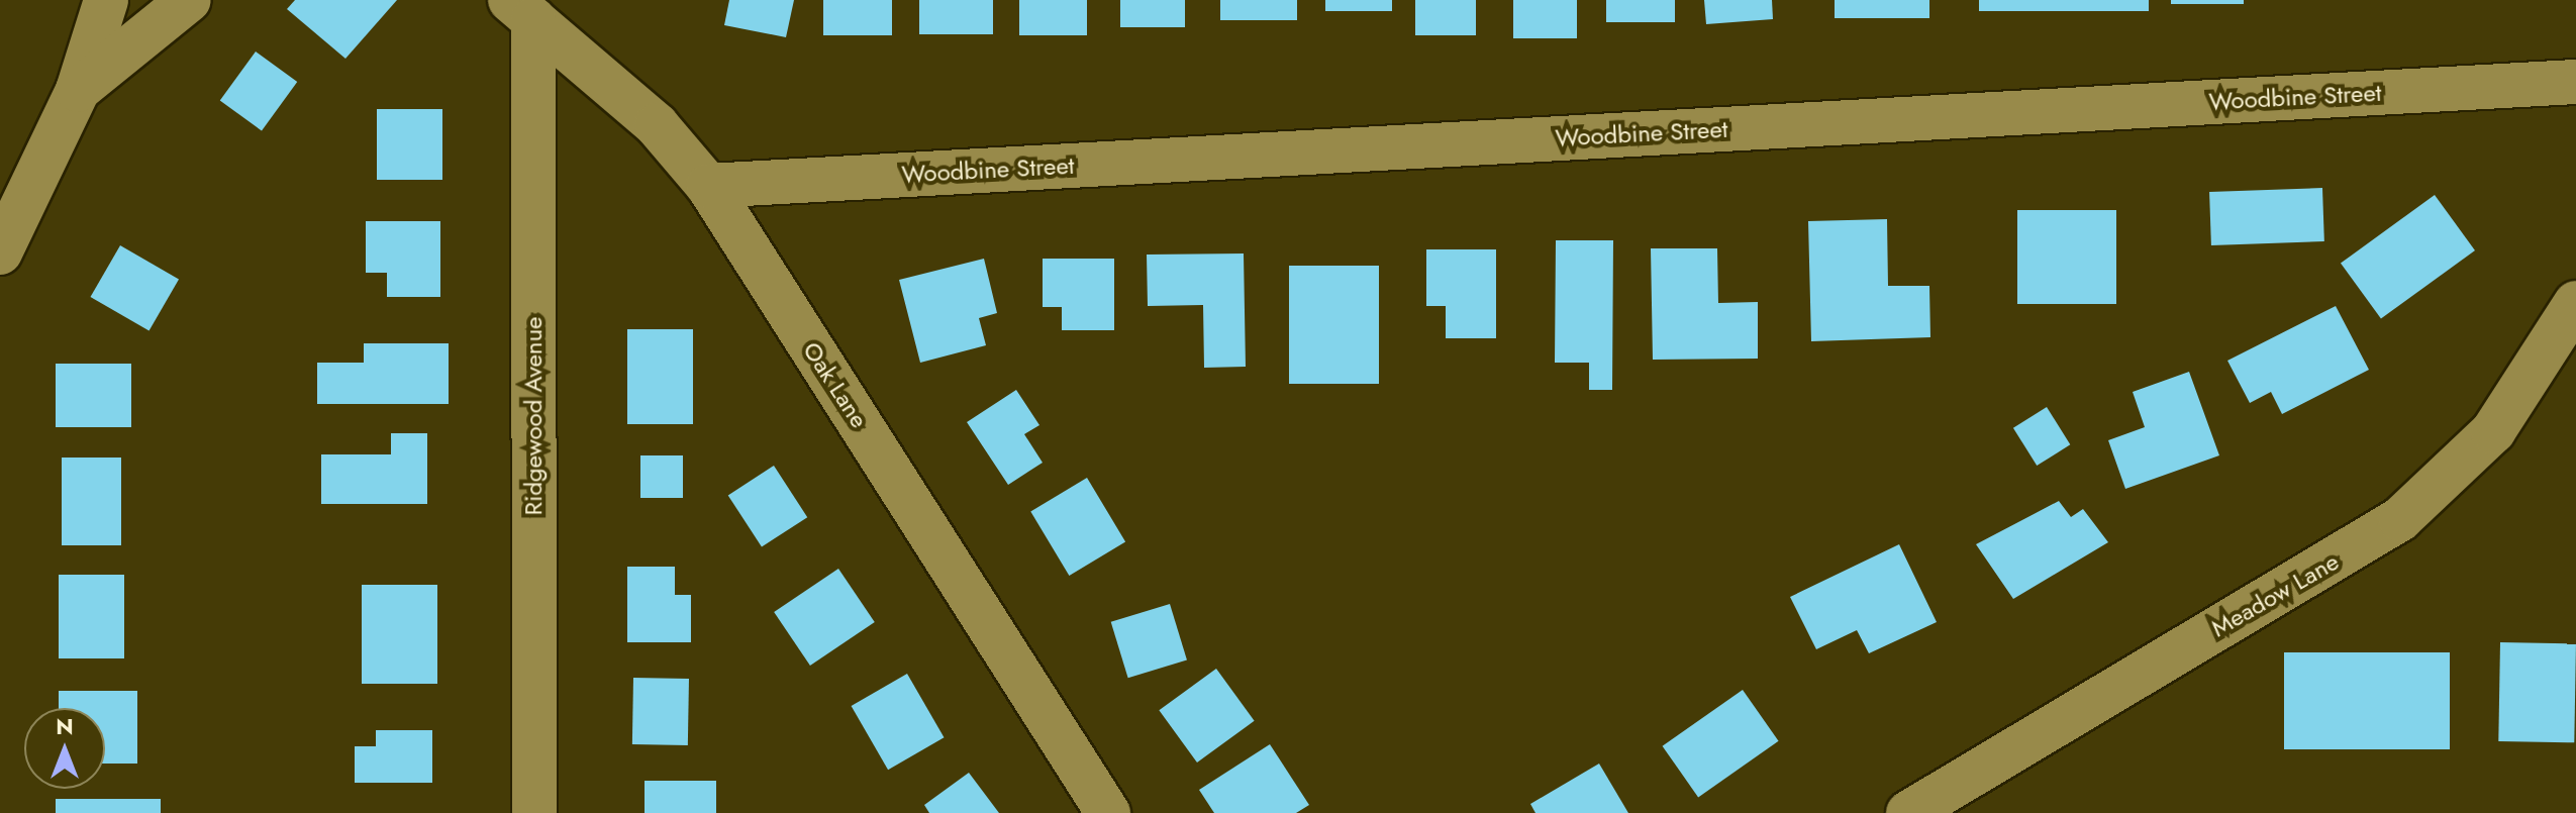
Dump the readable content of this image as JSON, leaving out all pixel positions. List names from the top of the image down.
{
  "streets": {
    "street": [
      "Woodbine Street",
      "Oak Lane",
      "Ridgewood Avenue",
      "Meadow Lane"
    ]
  },
  "crossings": [
    ["Woodbine Street", "Oak Lane"],
    ["Oak Lane", "Ridgewood Avenue"]
  ],
  "north": "top"
}
